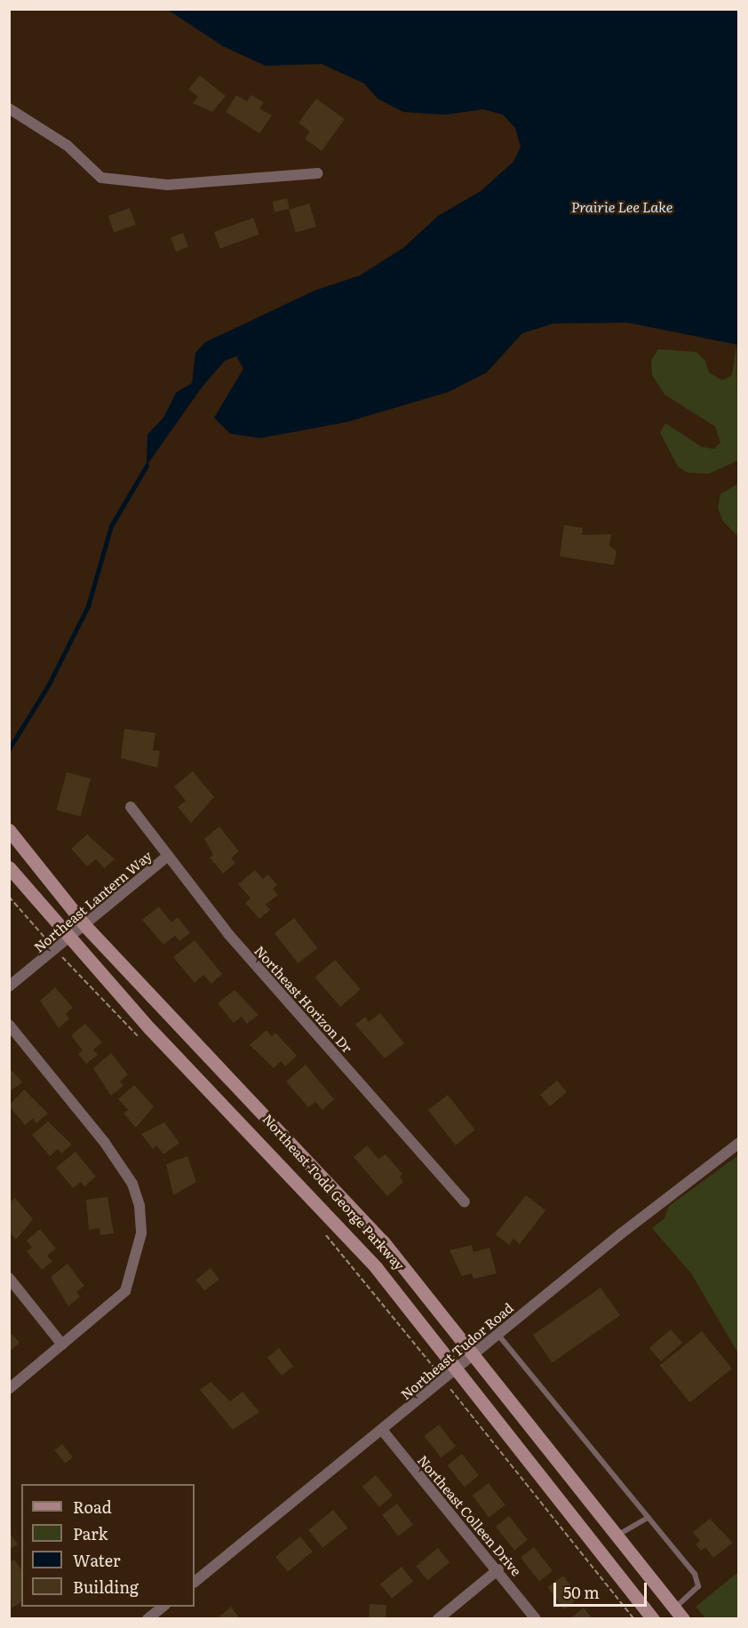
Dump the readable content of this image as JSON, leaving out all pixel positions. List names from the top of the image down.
{
  "streets": {
    "main road": ["Northeast Todd George Parkway"],
    "street": [
      "Northeast Lantern Way",
      "Northeast Horizon Dr",
      "Northeast Tudor Road",
      "Northeast Colleen Drive"
    ]
  },
  "crossings": [
    ["Northeast Lantern Way", "Northeast Horizon Dr"],
    ["Northeast Lantern Way", "Northeast Todd George Parkway"],
    ["Northeast Todd George Parkway", "Northeast Tudor Road"],
    ["Northeast Tudor Road", "Northeast Colleen Drive"]
  ],
  "water": ["Prairie Lee Lake"],
  "legend": [
    "Road",
    "Park",
    "Water",
    "Building"
  ],
  "scale_bar": "50 m"
}
